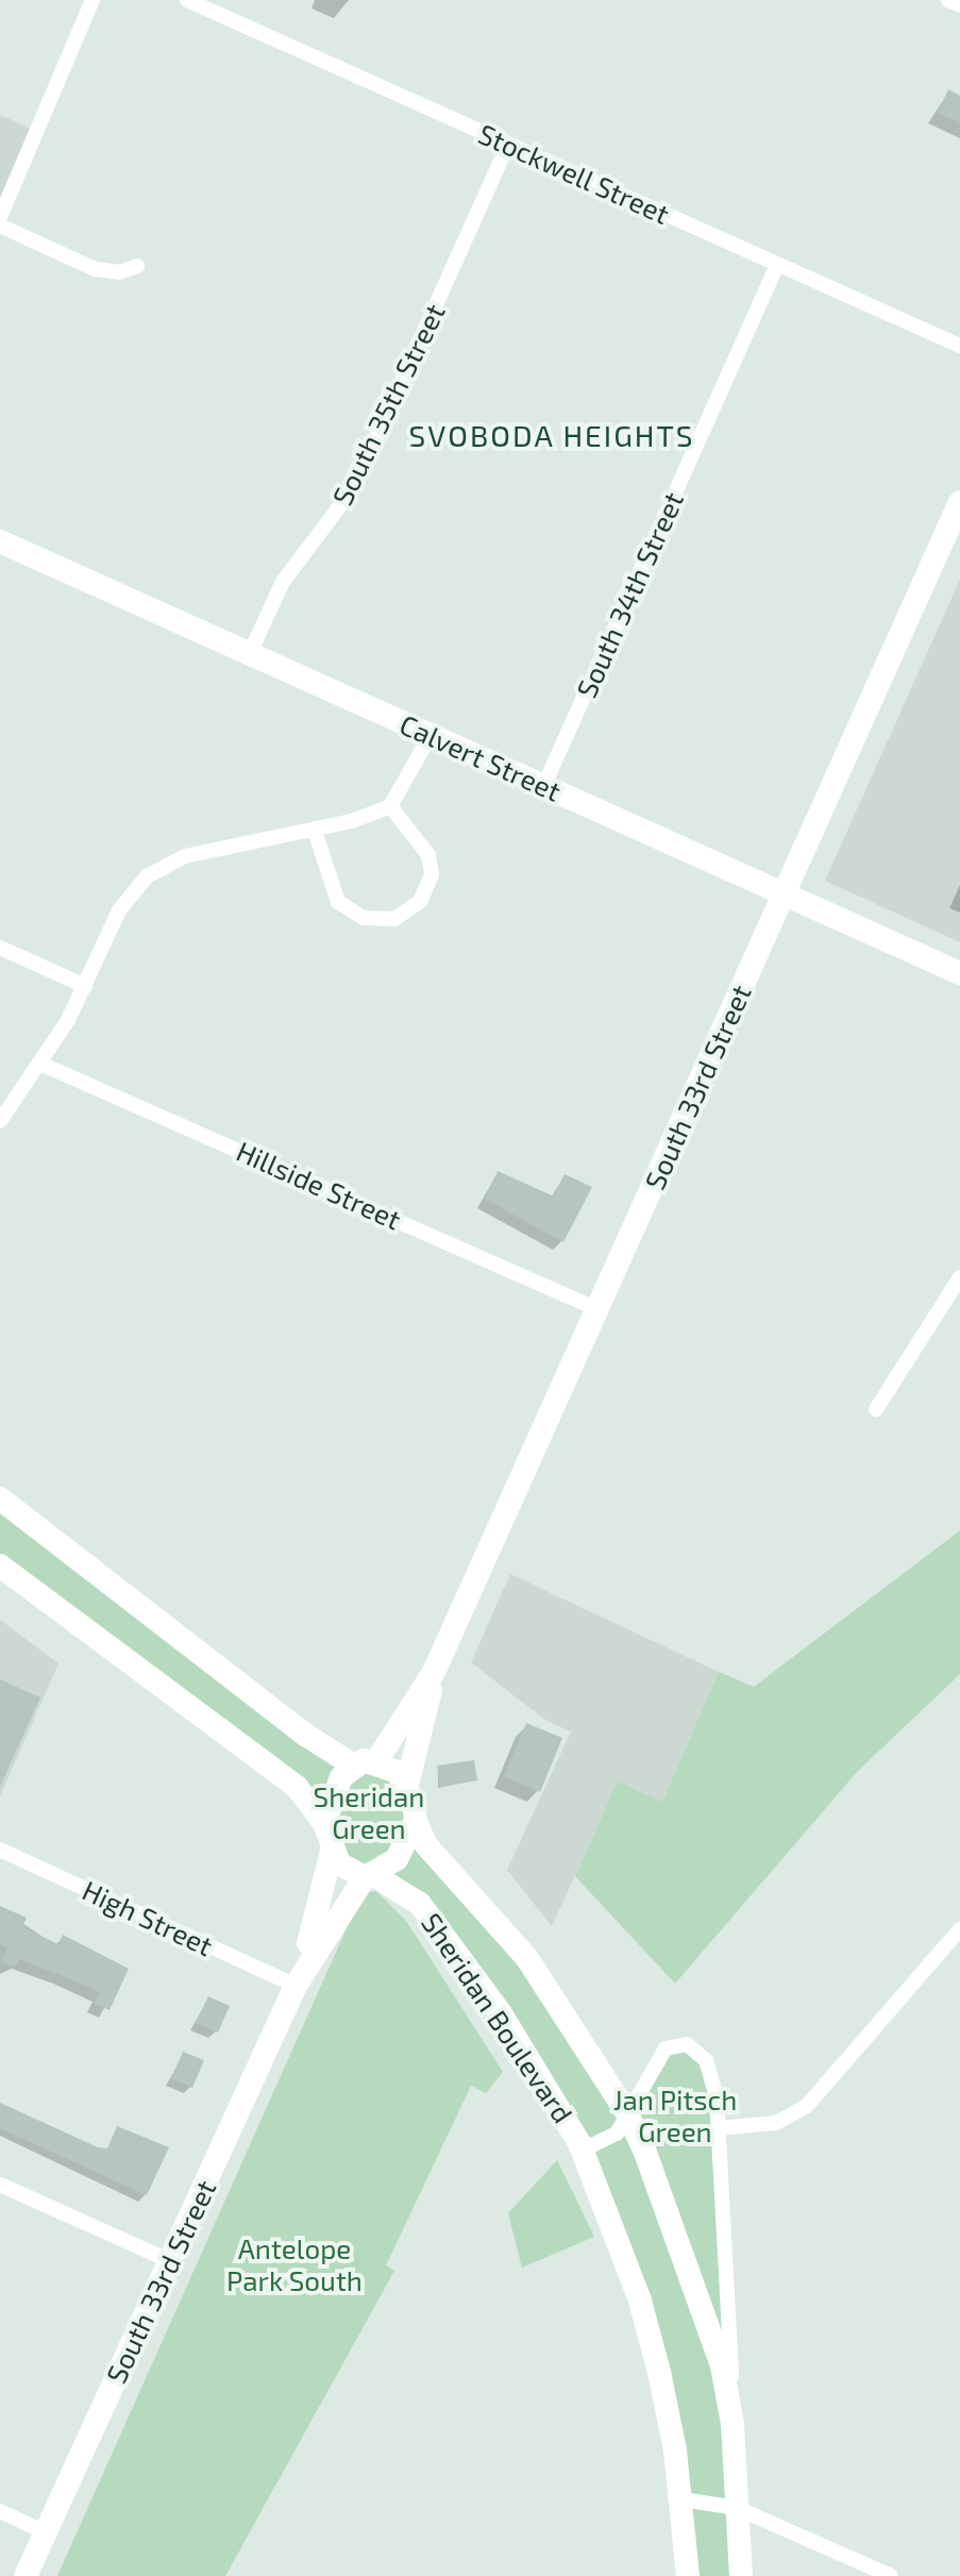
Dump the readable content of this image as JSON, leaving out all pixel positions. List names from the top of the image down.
{
  "streets": {
    "main road": ["Calvert Street", "South 33rd Street", "Sheridan Boulevard"],
    "street": [
      "Stockwell Street",
      "South 35th Street",
      "South 34th Street",
      "Hillside Street",
      "High Street"
    ]
  },
  "crossings": [
    ["Stockwell Street", "South 35th Street"],
    ["Stockwell Street", "South 34th Street"],
    ["South 35th Street", "Calvert Street"],
    ["South 34th Street", "Calvert Street"],
    ["Calvert Street", "South 33rd Street"],
    ["South 33rd Street", "Hillside Street"],
    ["South 33rd Street", "High Street"],
    ["South 33rd Street", "Sheridan Boulevard"]
  ],
  "districts": ["SVOBODA HEIGHTS"],
  "parks": ["Sheridan Green", "Jan Pitsch Green", "Antelope Park South"]
}
